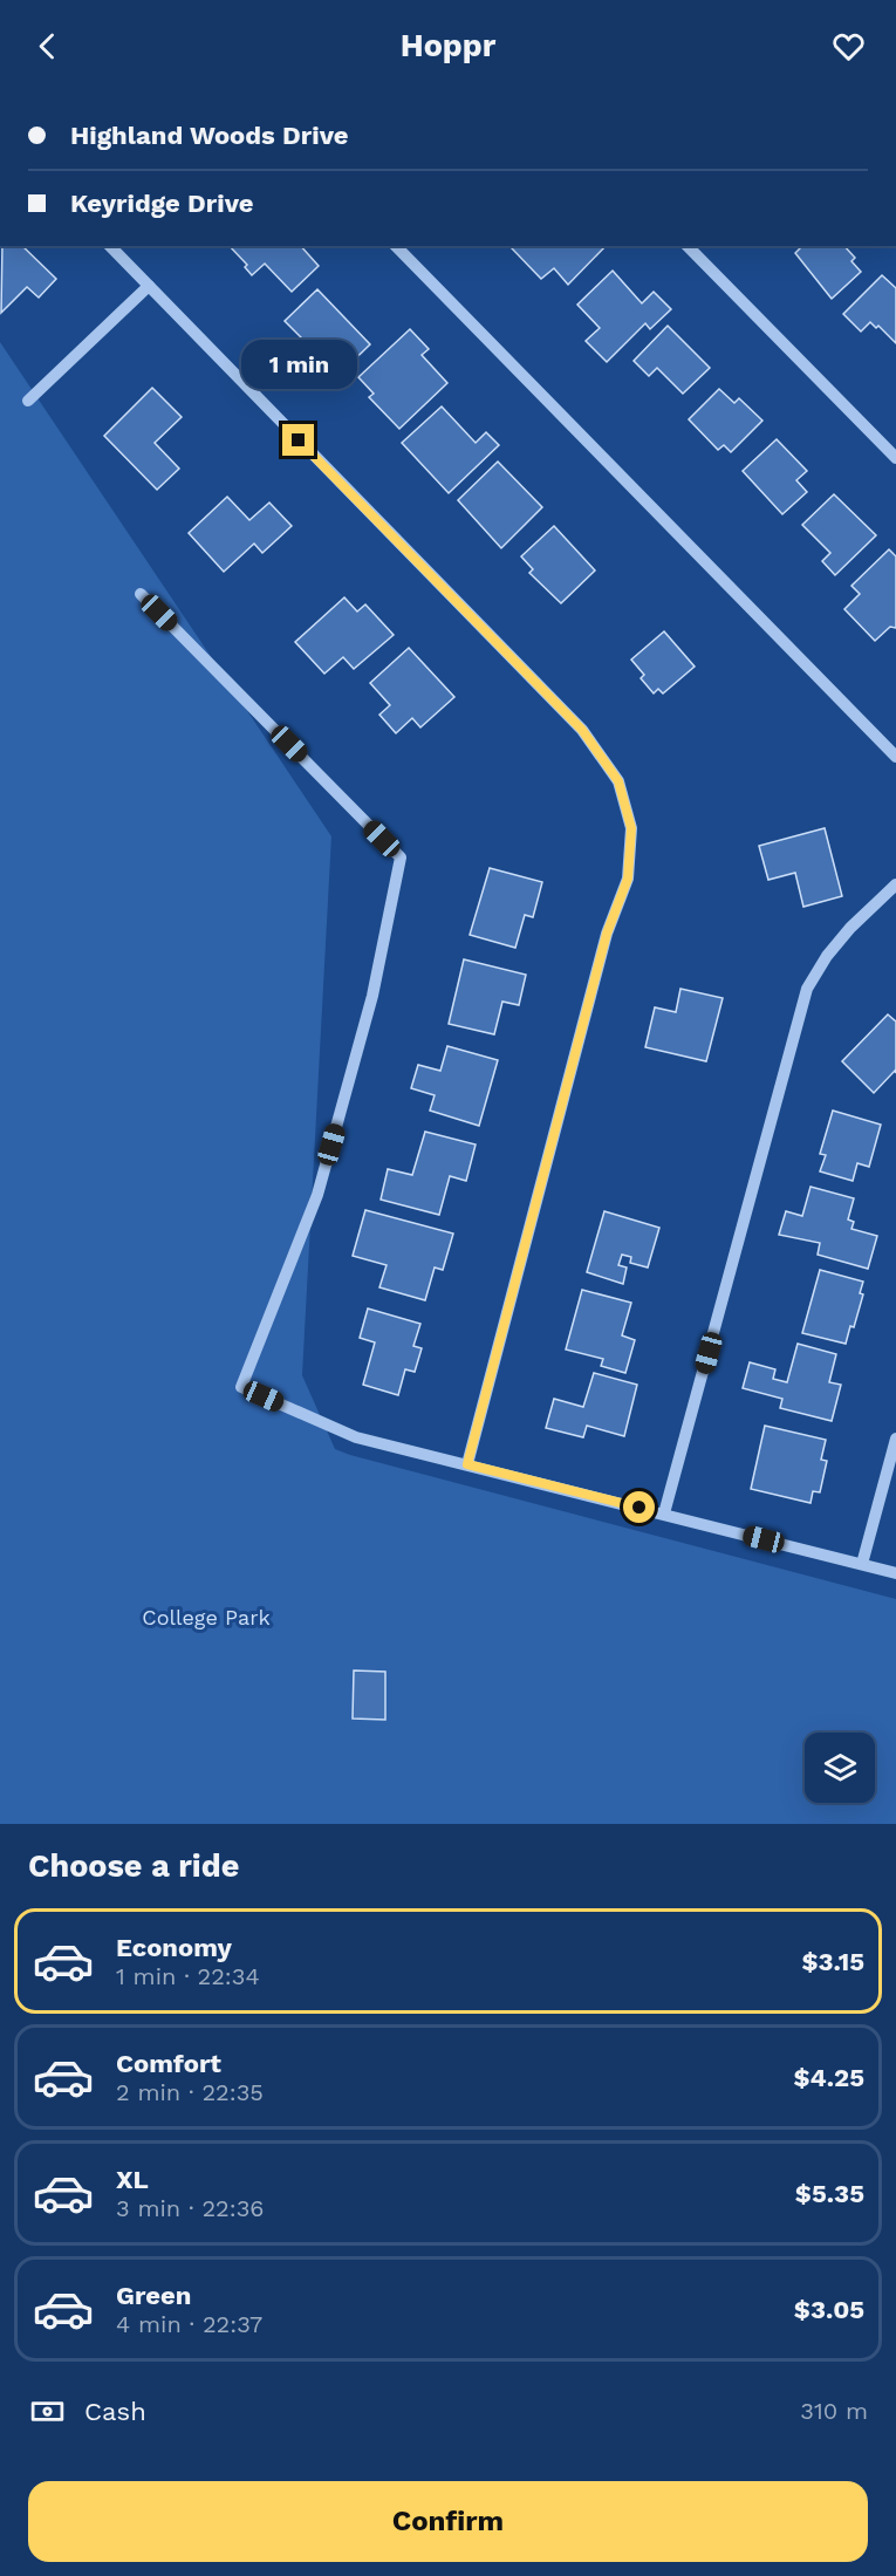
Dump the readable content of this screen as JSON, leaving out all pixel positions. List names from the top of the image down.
{
  "parks": ["College Park"],
  "page": {
    "header": "Hoppr",
    "banner": ["Highland Woods Drive", "Keyridge Drive"],
    "bubble": "1 min",
    "heading": "Choose a ride",
    "list": [
      {
        "name": "Economy",
        "note": "1 min · 22:34",
        "value": "$3.15"
      },
      {
        "name": "Comfort",
        "note": "2 min · 22:35",
        "value": "$4.25"
      },
      {
        "name": "XL",
        "note": "3 min · 22:36",
        "value": "$5.35"
      },
      {
        "name": "Green",
        "note": "4 min · 22:37",
        "value": "$3.05"
      }
    ],
    "pay": ["Cash", "310 m"],
    "buttons": "Confirm"
  }
}
